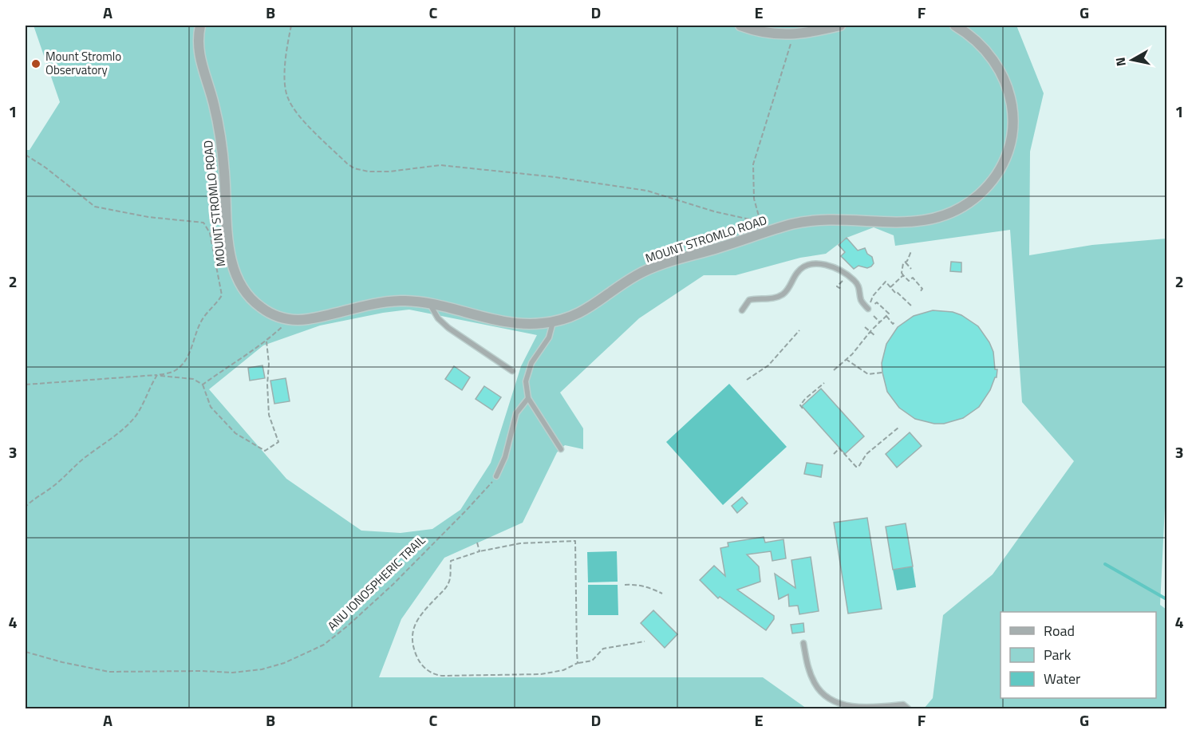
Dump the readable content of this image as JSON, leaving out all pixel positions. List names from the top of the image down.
{
  "streets": {
    "street": ["MOUNT STROMLO ROAD"],
    "path": ["ANU IONOSPHERIC TRAIL"]
  },
  "places": ["Mount Stromlo Observatory"],
  "legend": ["Road", "Park", "Water"],
  "north": "left",
  "grid": {
    "columns": [
      "A",
      "B",
      "C",
      "D",
      "E",
      "F",
      "G"
    ],
    "rows": [
      "1",
      "2",
      "3",
      "4"
    ]
  }
}
